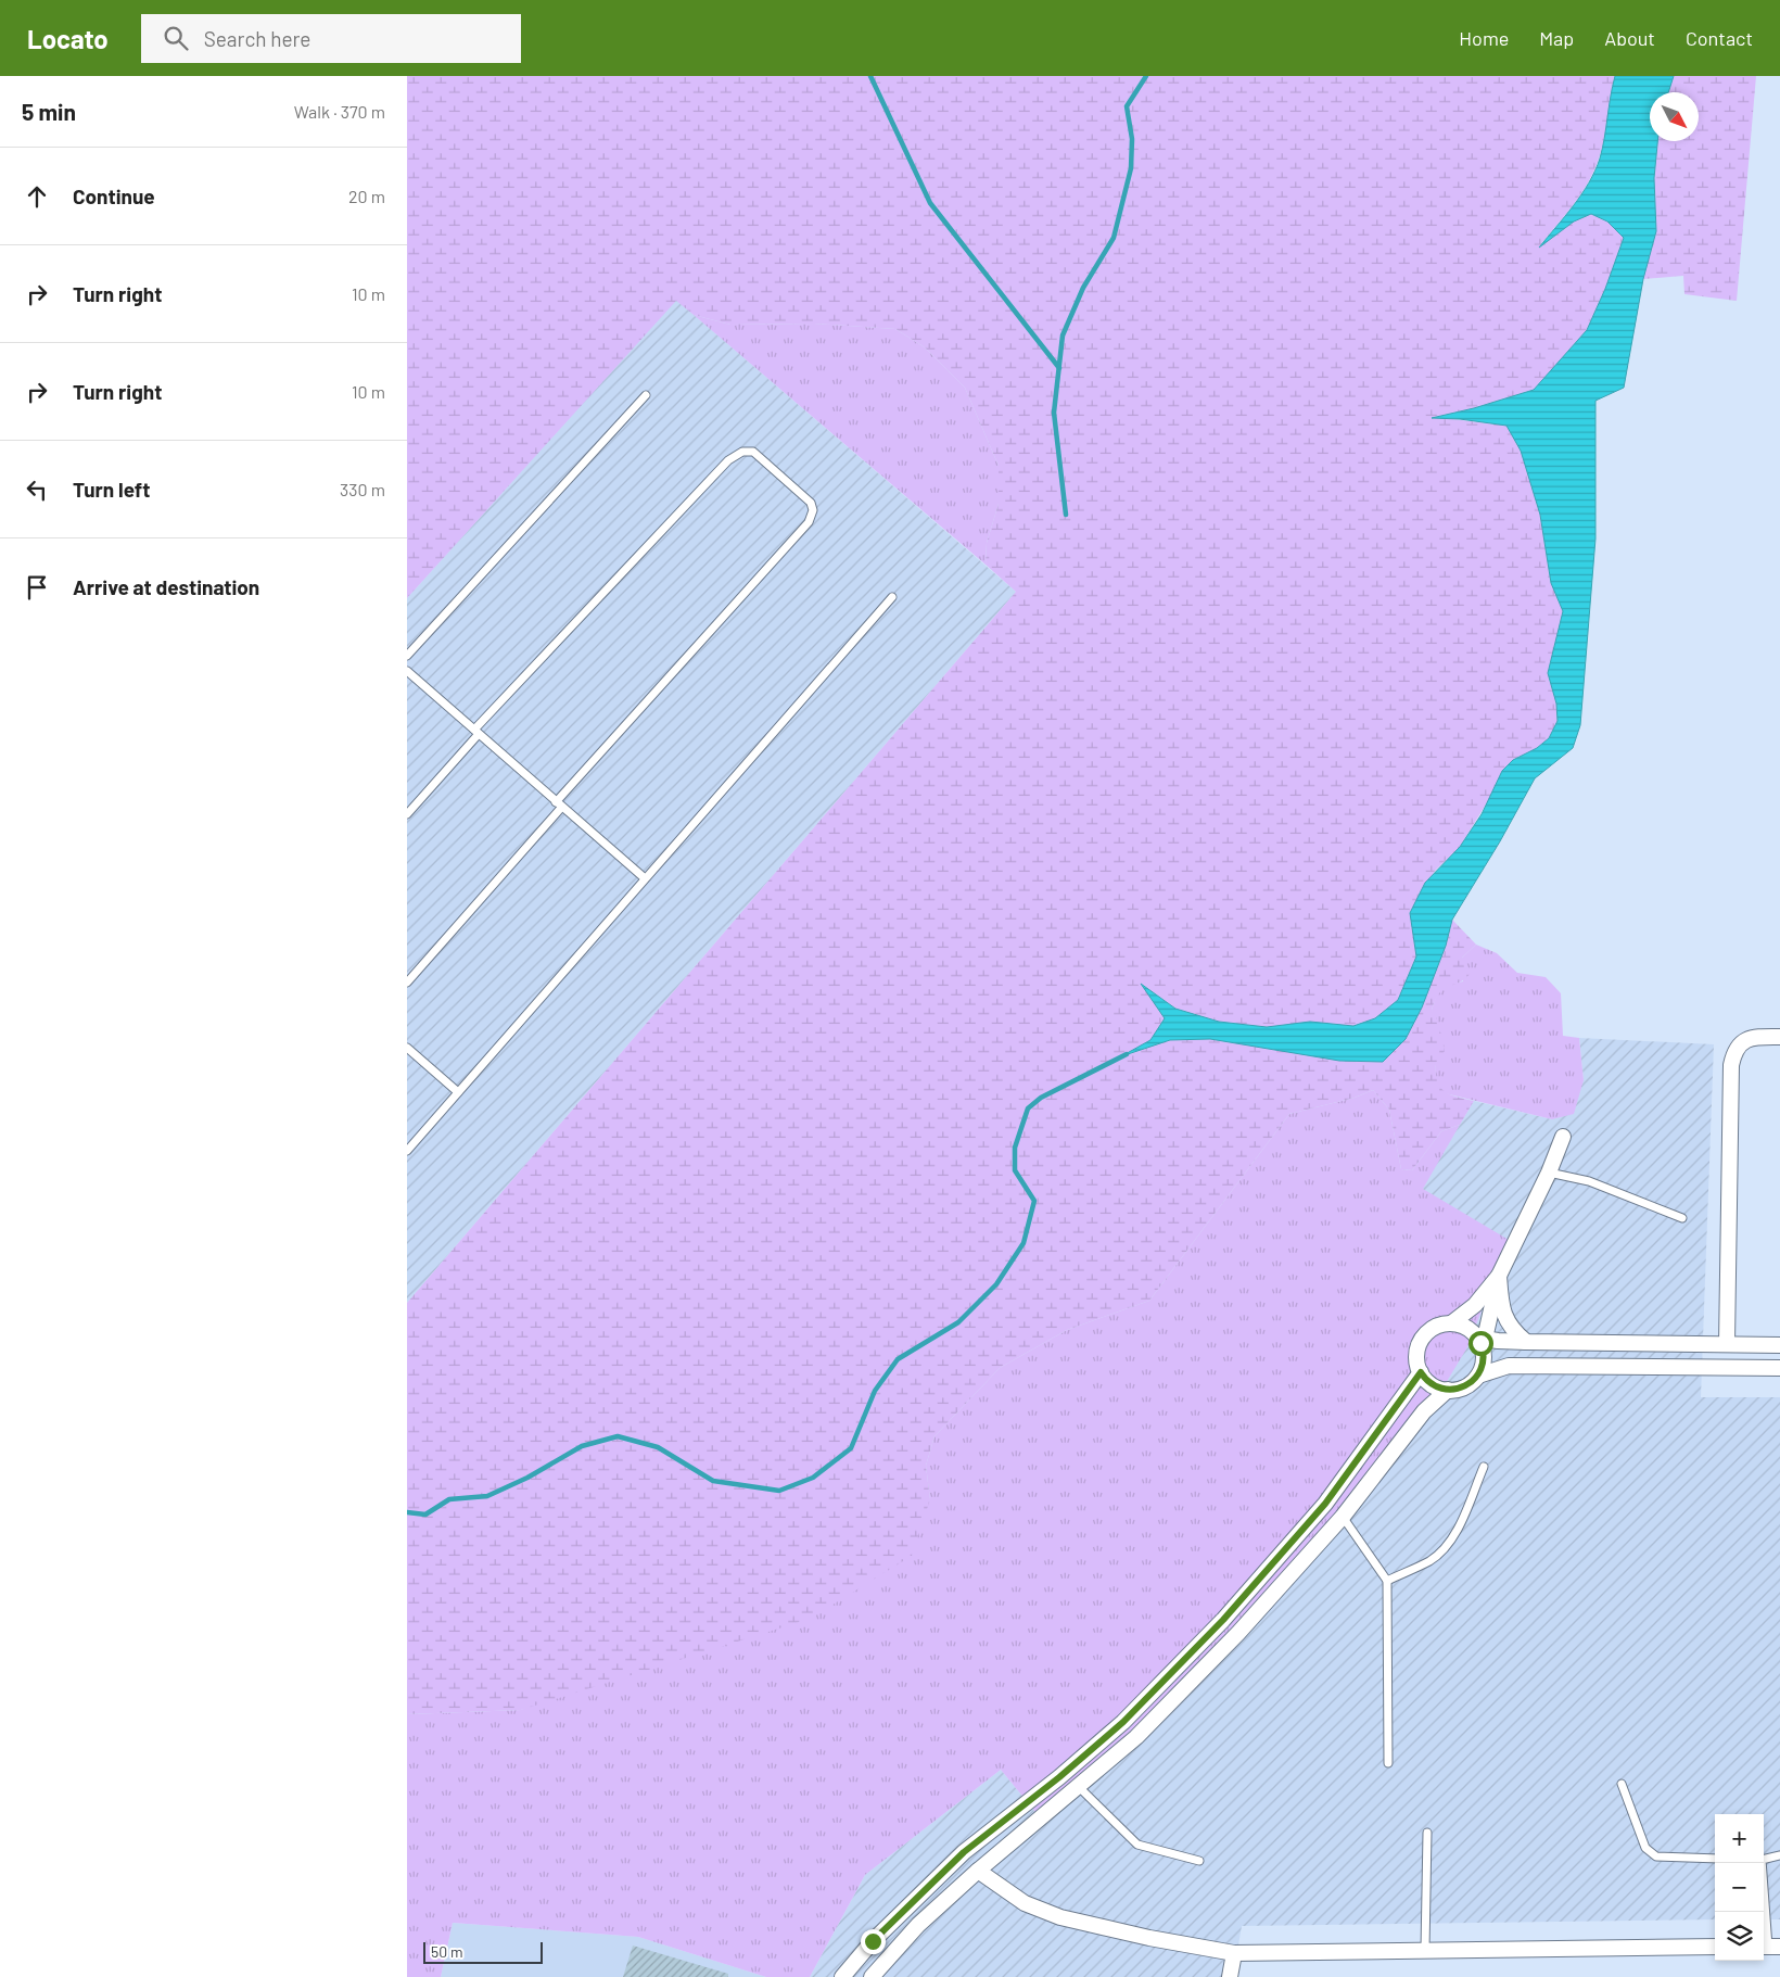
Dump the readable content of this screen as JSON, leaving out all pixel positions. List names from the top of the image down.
{
  "scale_bar": "50 m",
  "north": "bottom right",
  "page": {
    "header": "Locato",
    "search": "Search here",
    "nav": [
      "Home",
      "Map",
      "About",
      "Contact"
    ],
    "heading": ["5 min", "Walk · 370 m"],
    "list": [
      ["Continue", "20 m"],
      ["Turn right", "10 m"],
      ["Turn right", "10 m"],
      ["Turn left", "330 m"],
      "Arrive at destination"
    ],
    "map_buttons": ["+", "−"],
    "scale": "50 m"
  }
}
